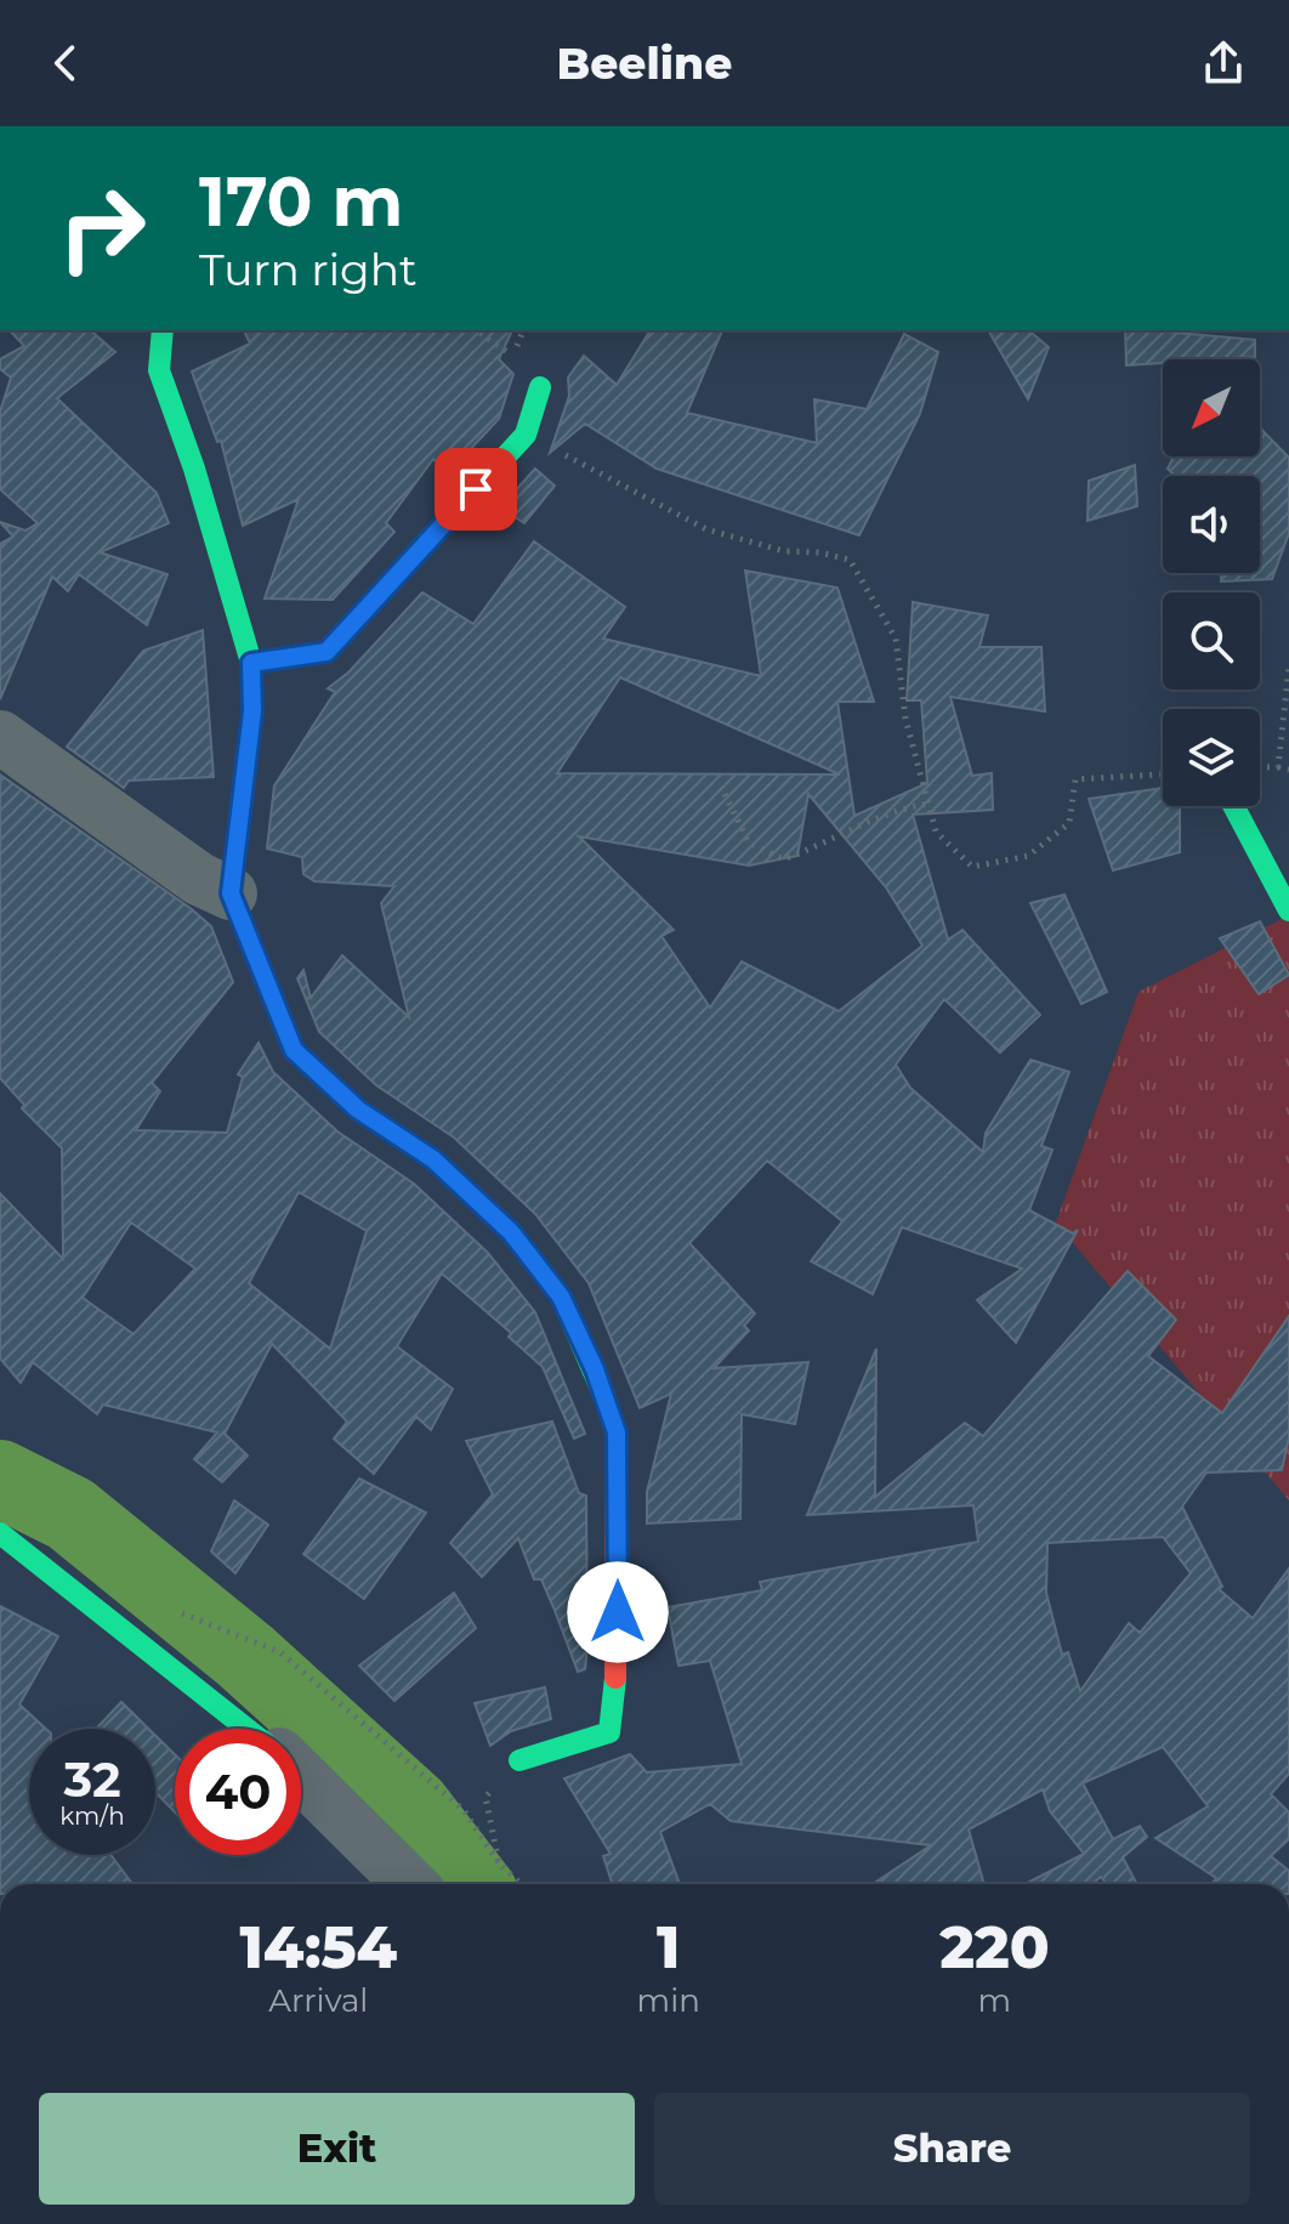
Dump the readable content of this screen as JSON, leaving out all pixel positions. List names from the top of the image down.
{
  "north": "bottom left",
  "page": {
    "header": "Beeline",
    "turn": ["170 m", "Turn right"],
    "speed": "32 km/h",
    "limit": "40",
    "eta": [
      "14:54",
      "Arrival",
      "1",
      "min",
      "220",
      "m"
    ],
    "buttons": ["Exit", "Share"]
  }
}
